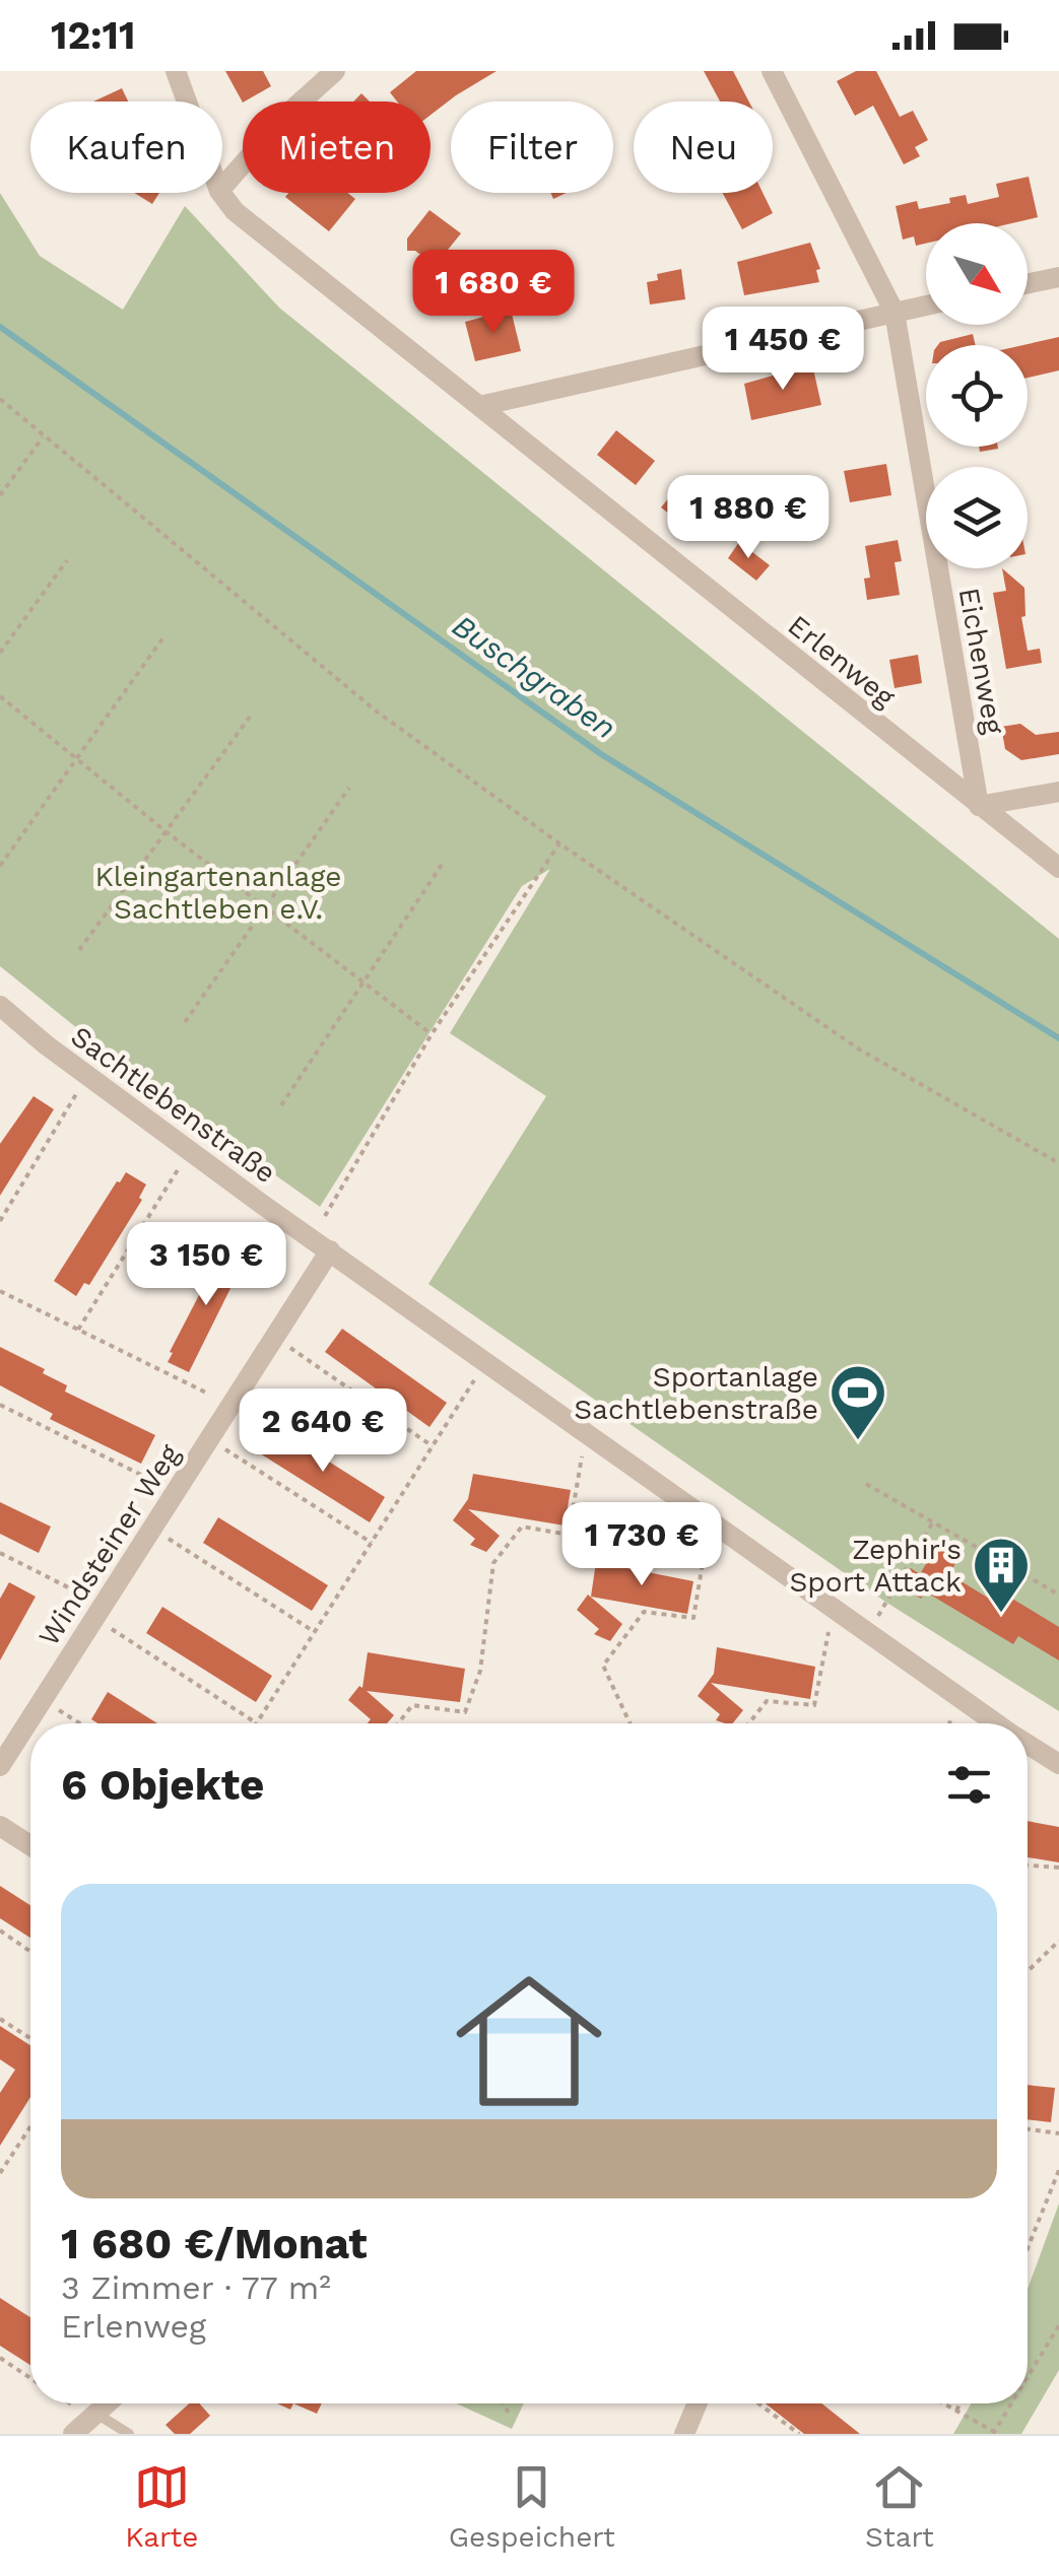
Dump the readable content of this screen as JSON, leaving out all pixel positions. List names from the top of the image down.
{
  "streets": {
    "street": [
      "Erlenweg",
      "Eichenweg",
      "Sachtlebenstraße",
      "Windsteiner Weg"
    ]
  },
  "crossings": [
    ["Erlenweg", "Eichenweg"],
    ["Sachtlebenstraße", "Windsteiner Weg"]
  ],
  "water": ["Buschgraben"],
  "parks": ["Kleingartenanlage Sachtleben e.V."],
  "places": {
    "sports": ["Sportanlage Sachtlebenstraße"],
    "building": ["Zephir's Sport Attack"]
  },
  "north": "bottom right",
  "page": {
    "status": "12:11",
    "chip": [
      "Kaufen",
      "Mieten",
      "Filter",
      "Neu"
    ],
    "price": [
      "1 680 €",
      "1 450 €",
      "1 880 €",
      "3 150 €",
      "2 640 €",
      "1 730 €"
    ],
    "heading": "6 Objekte",
    "list": [
      {
        "name": "1 680 €/Monat",
        "note": "3 Zimmer · 77 m² · Erlenweg"
      }
    ],
    "tabs": ["Karte", "Gespeichert", "Start"]
  }
}
